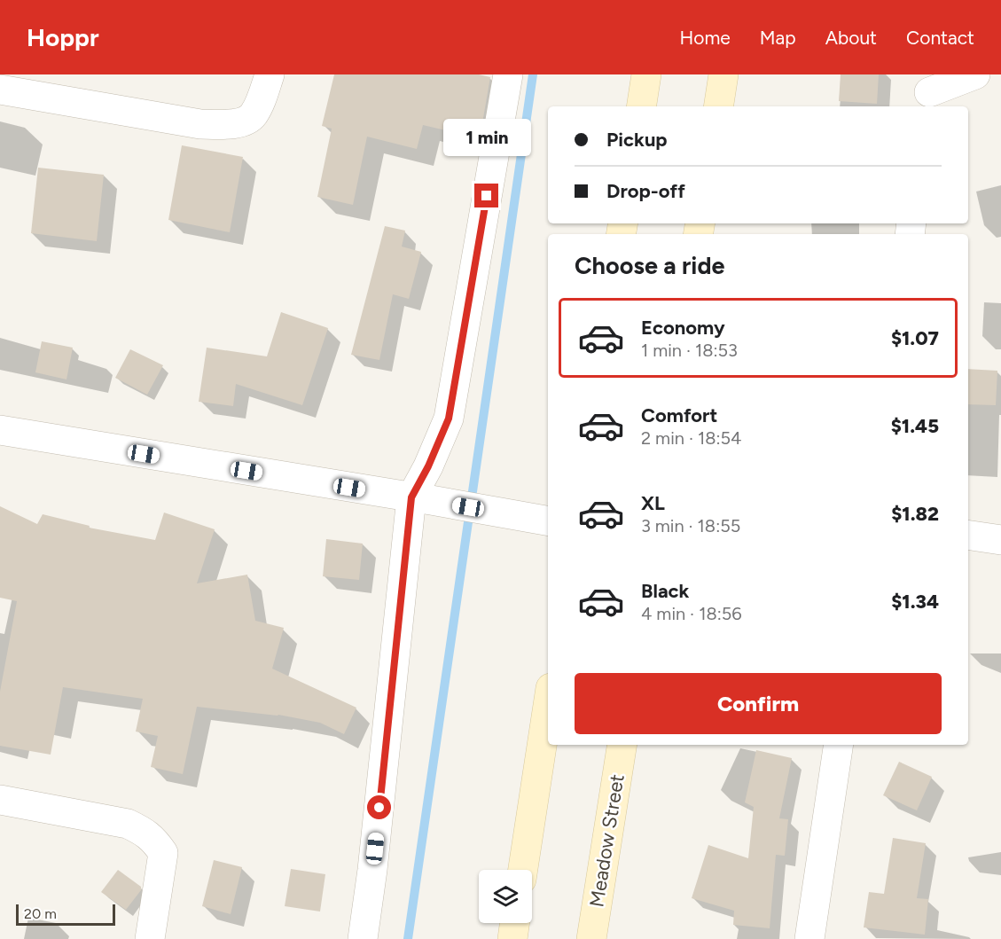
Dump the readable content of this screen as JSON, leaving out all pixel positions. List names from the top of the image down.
{
  "streets": {
    "street": ["Meadow Street"]
  },
  "scale_bar": "20 m",
  "page": {
    "header": "Hoppr",
    "nav": [
      "Home",
      "Map",
      "About",
      "Contact"
    ],
    "banner": ["Pickup", "Drop-off"],
    "bubble": "1 min",
    "heading": "Choose a ride",
    "list": [
      {
        "name": "Economy",
        "note": "1 min · 18:53",
        "value": "$1.07"
      },
      {
        "name": "Comfort",
        "note": "2 min · 18:54",
        "value": "$1.45"
      },
      {
        "name": "XL",
        "note": "3 min · 18:55",
        "value": "$1.82"
      },
      {
        "name": "Black",
        "note": "4 min · 18:56",
        "value": "$1.34"
      }
    ],
    "buttons": "Confirm",
    "scale": "20 m"
  }
}
